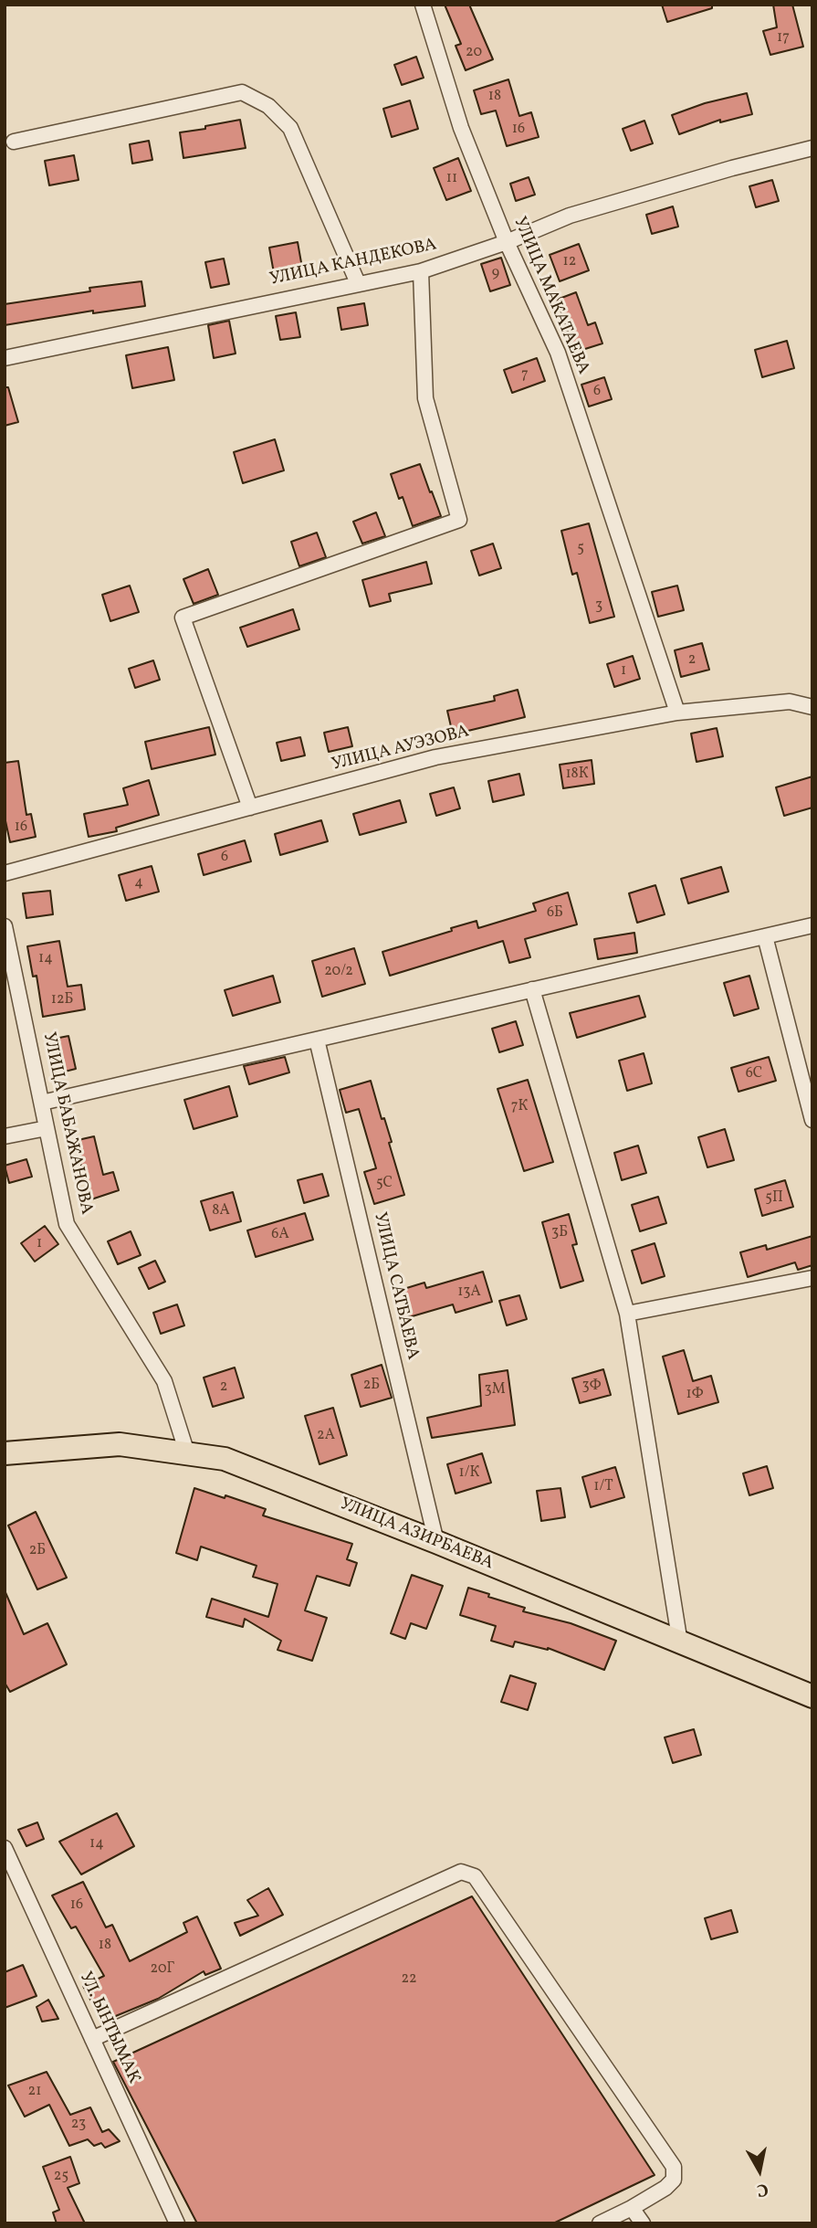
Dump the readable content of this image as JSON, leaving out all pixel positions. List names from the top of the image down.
{
  "streets": {
    "main road": ["УЛИЦА АЗИРБАЕВА"],
    "street": [
      "УЛИЦА КАНДЕКОВА",
      "УЛИЦА МАКАТАЕВА",
      "УЛИЦА АУЭЗОВА",
      "УЛИЦА БАБАЖАНОВА",
      "УЛИЦА САТБАЕВА",
      "УЛ. ЫНТЫМАК"
    ]
  },
  "crossings": [
    ["УЛИЦА КАНДЕКОВА", "УЛИЦА МАКАТАЕВА"],
    ["УЛИЦА МАКАТАЕВА", "УЛИЦА АУЭЗОВА"],
    ["УЛИЦА БАБАЖАНОВА", "УЛИЦА АЗИРБАЕВА"],
    ["УЛИЦА САТБАЕВА", "УЛИЦА АЗИРБАЕВА"]
  ],
  "house_numbers": [
    "17",
    "20",
    "18",
    "16",
    "11",
    "12",
    "9",
    "7",
    "6",
    "5",
    "3",
    "2",
    "1",
    "18К",
    "16",
    "6",
    "4",
    "6Б",
    "14",
    "20/2",
    "12Б",
    "6С",
    "7К",
    "5С",
    "5П",
    "8А",
    "3Б",
    "6А",
    "1",
    "13А",
    "2Б",
    "3Ф",
    "2",
    "3М",
    "1Ф",
    "2А",
    "1/К",
    "1/Т",
    "2Б",
    "14",
    "16",
    "18",
    "20Г",
    "22",
    "21",
    "23",
    "25"
  ],
  "north": "bottom"
}
